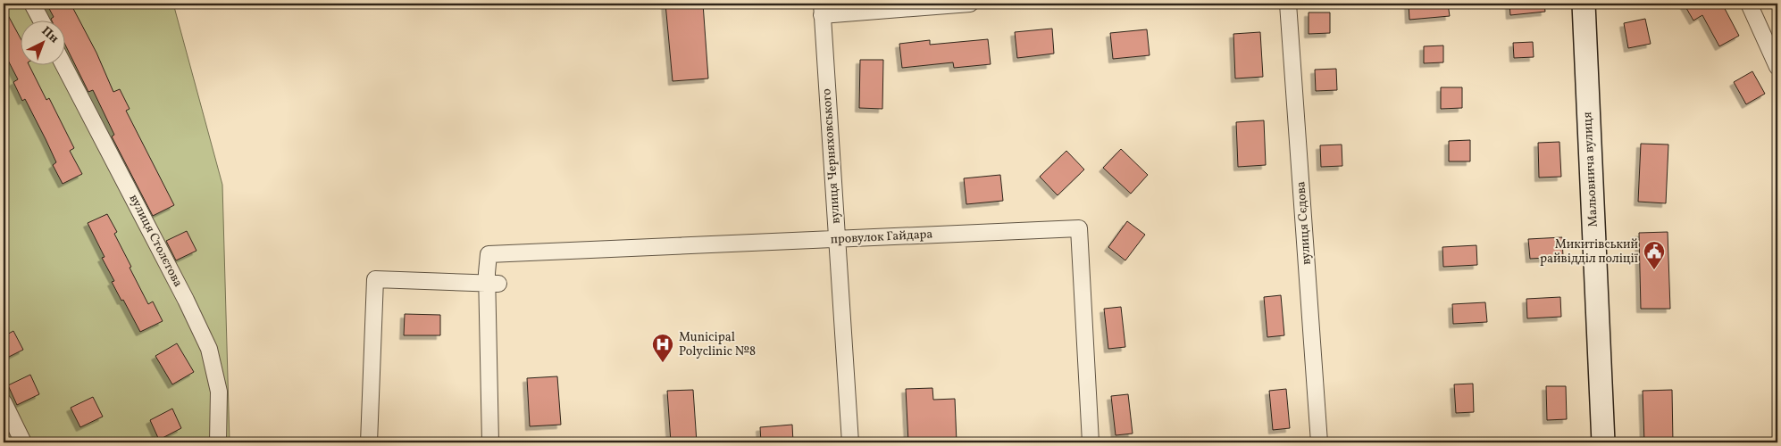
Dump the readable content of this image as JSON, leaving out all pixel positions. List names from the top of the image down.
{
  "streets": {
    "street": [
      "вулиця Черняховського",
      "Мальовнича вулиця",
      "вулиця Сєдова",
      "провулок Гайдара",
      "вулиця Столєтова"
    ]
  },
  "crossings": [
    ["вулиця Черняховського", "провулок Гайдара"]
  ],
  "places": {
    "public building": ["Микитівський райвідділ поліції"],
    "hospital": ["Municipal Polyclinic №8"]
  },
  "north": "top right"
}
